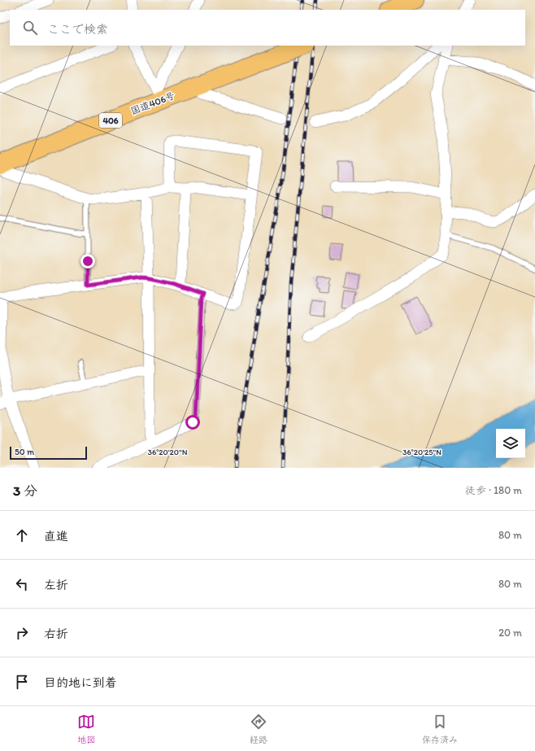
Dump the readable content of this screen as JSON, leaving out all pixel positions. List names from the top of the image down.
{
  "streets": {
    "highway": ["国道406号", "406"]
  },
  "scale_bar": "50 m",
  "page": {
    "search": "ここで検索",
    "scale": "50 m",
    "heading": ["3 分", "徒歩 · 180 m"],
    "list": [
      ["直進", "80 m"],
      ["左折", "80 m"],
      ["右折", "20 m"],
      "目的地に到着"
    ],
    "nav": ["地図", "経路", "保存済み"]
  },
  "coordinates": ["36°20'20\"N", "36°20'25\"N"]
}
